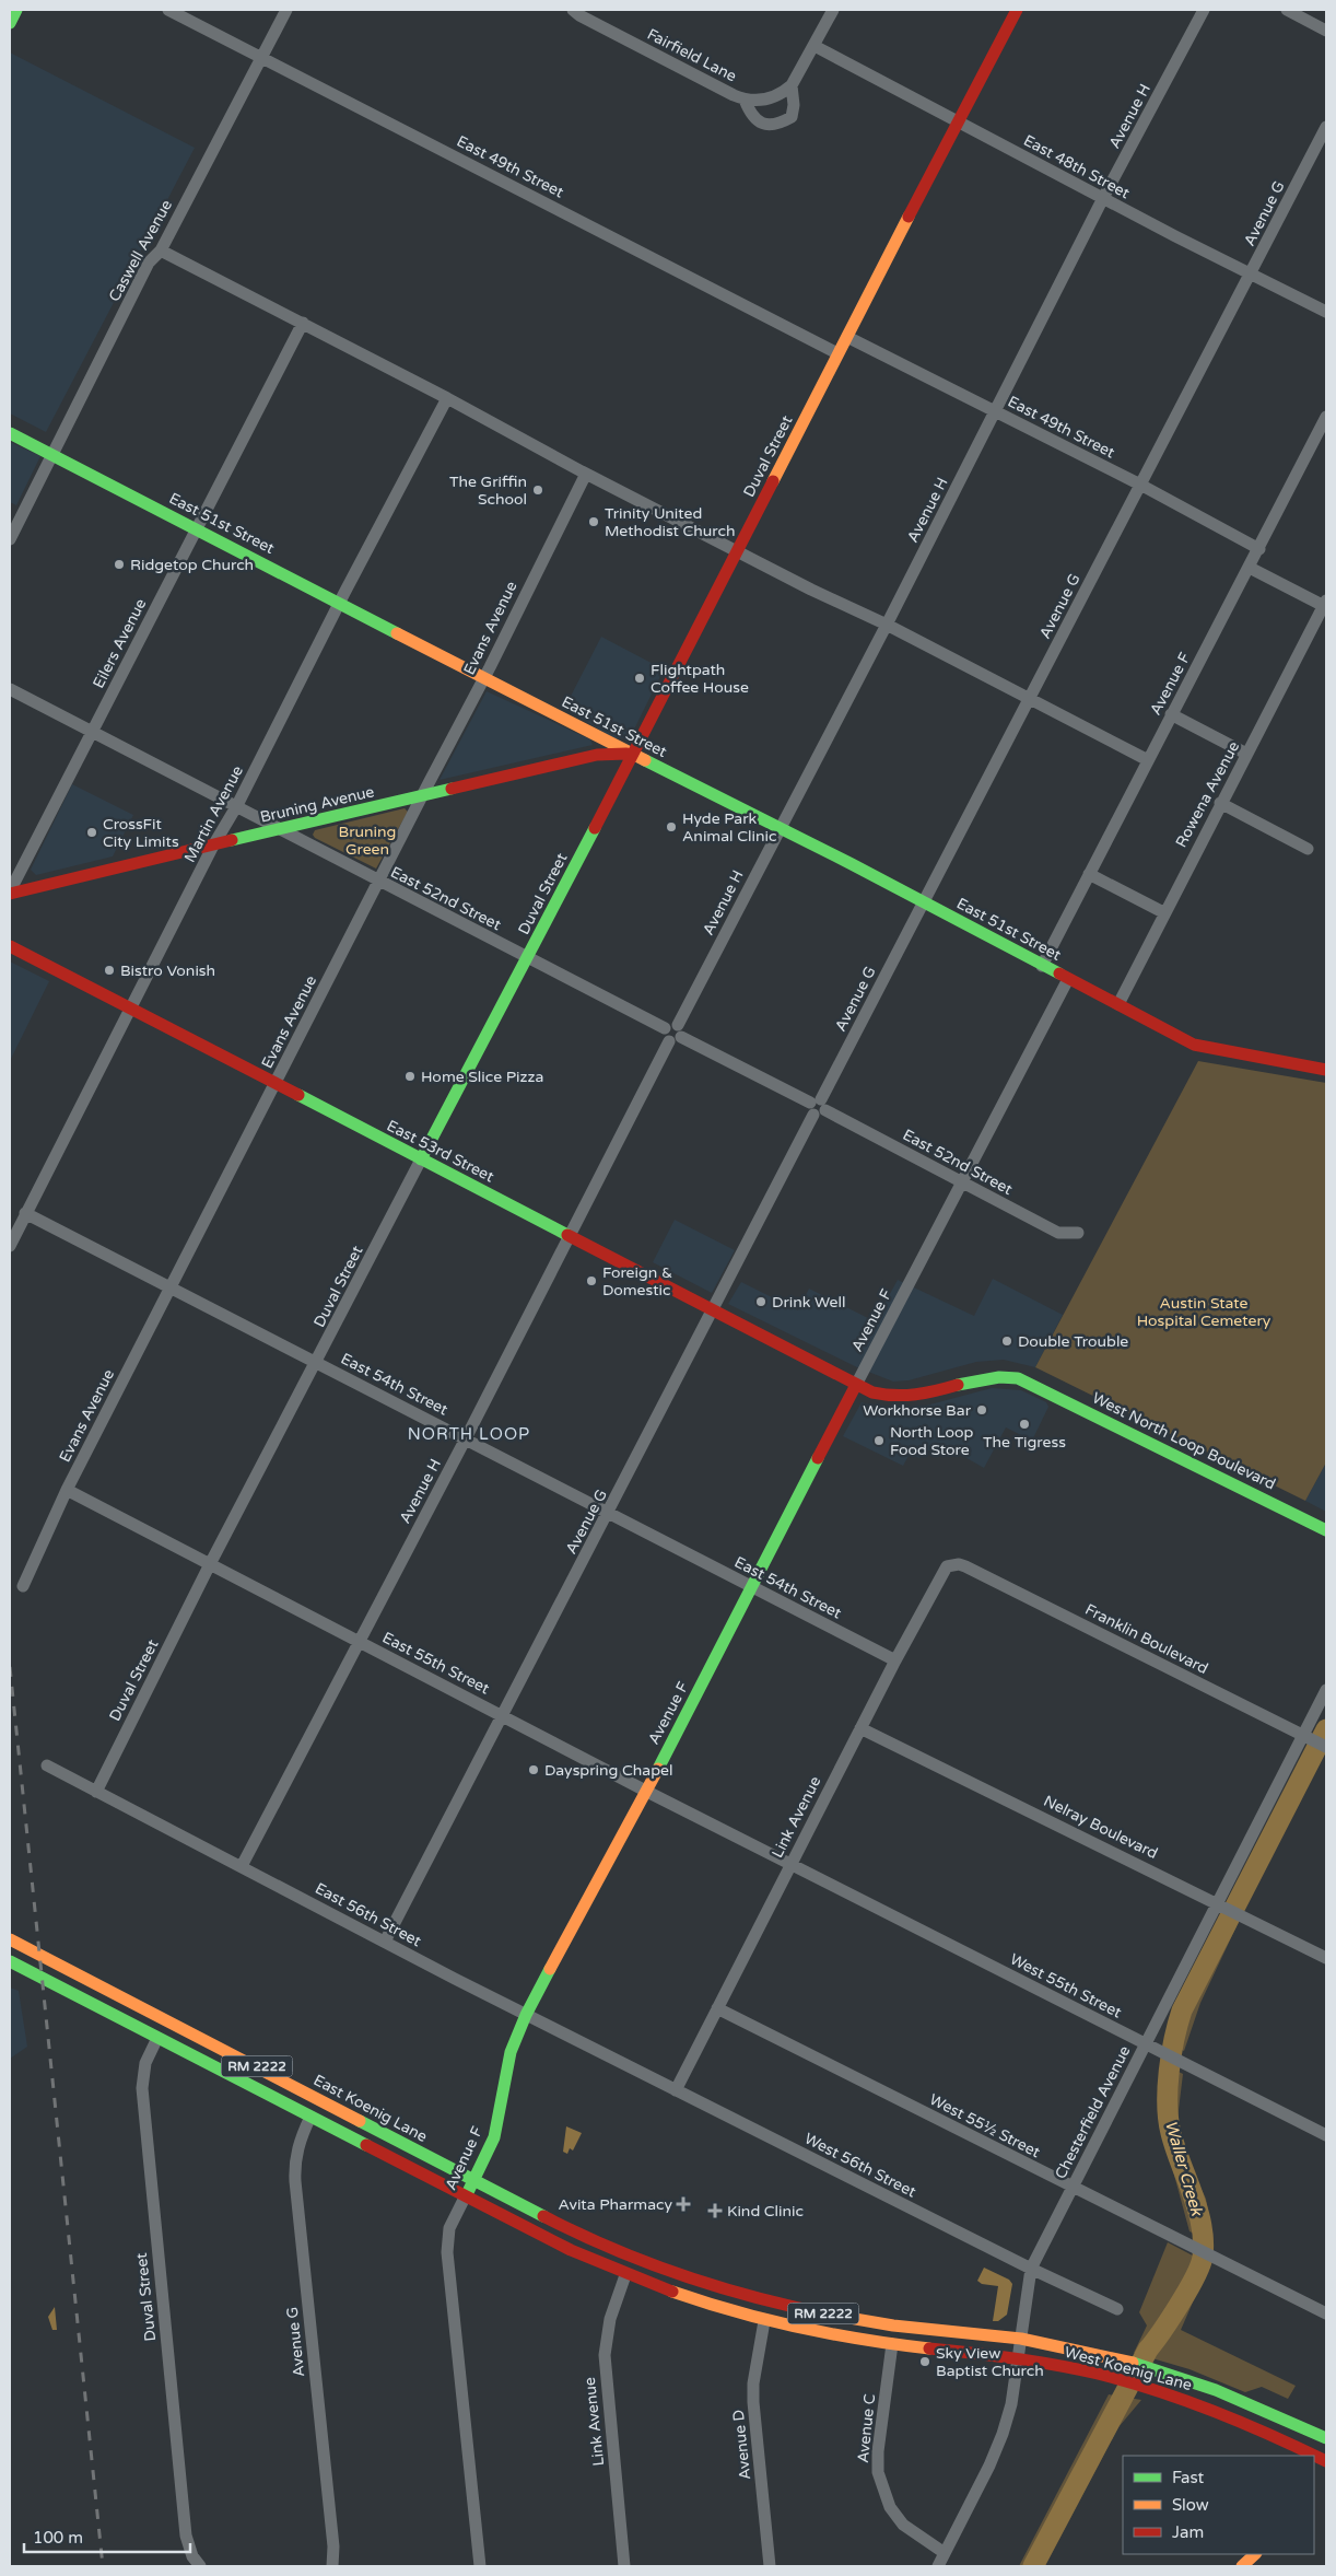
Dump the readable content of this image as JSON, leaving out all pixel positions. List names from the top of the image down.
{
  "streets": {
    "street": [
      "Fairfield Lane",
      "Avenue H",
      "East 49th Street",
      "East 48th Street",
      "Avenue G",
      "Caswell Avenue",
      "Duval Street",
      "East 51st Street",
      "Evans Avenue",
      "Eilers Avenue",
      "Avenue F",
      "Rowena Avenue",
      "Bruning Avenue",
      "Martin Avenue",
      "East 52nd Street",
      "East 53rd Street",
      "East 54th Street",
      "West North Loop Boulevard",
      "Franklin Boulevard",
      "East 55th Street",
      "Link Avenue",
      "Nelray Boulevard",
      "East 56th Street",
      "West 55th Street",
      "RM 2222",
      "East Koenig Lane",
      "Chesterfield Avenue",
      "West 55½ Street",
      "West 56th Street",
      "West Koenig Lane",
      "Avenue C",
      "Avenue D"
    ]
  },
  "crossings": [
    ["Avenue H", "East 49th Street"],
    ["Avenue H", "East 48th Street"],
    ["Avenue H", "East 51st Street"],
    ["Avenue H", "East 52nd Street"],
    ["Avenue H", "East 53rd Street"],
    ["Avenue H", "East 54th Street"],
    ["Avenue H", "East 55th Street"],
    ["Avenue H", "East 56th Street"],
    ["East 49th Street", "Avenue G"],
    ["East 49th Street", "Caswell Avenue"],
    ["East 49th Street", "Duval Street"],
    ["East 49th Street", "Avenue F"],
    ["East 48th Street", "Avenue G"],
    ["East 48th Street", "Duval Street"],
    ["Avenue G", "East 51st Street"],
    ["Avenue G", "East 52nd Street"],
    ["Avenue G", "East 53rd Street"],
    ["Avenue G", "East 54th Street"],
    ["Avenue G", "East 55th Street"],
    ["Avenue G", "East 56th Street"],
    ["Avenue G", "RM 2222"],
    ["Caswell Avenue", "East 51st Street"],
    ["Duval Street", "East 51st Street"],
    ["Duval Street", "Bruning Avenue"],
    ["Duval Street", "East 52nd Street"],
    ["Duval Street", "East 53rd Street"],
    ["Duval Street", "East 54th Street"],
    ["Duval Street", "East 55th Street"],
    ["Duval Street", "East 56th Street"],
    ["Duval Street", "RM 2222"],
    ["East 51st Street", "Evans Avenue"],
    ["East 51st Street", "Eilers Avenue"],
    ["East 51st Street", "Avenue F"],
    ["East 51st Street", "Rowena Avenue"],
    ["East 51st Street", "Bruning Avenue"],
    ["East 51st Street", "Martin Avenue"],
    ["Evans Avenue", "Bruning Avenue"],
    ["Evans Avenue", "East 52nd Street"],
    ["Evans Avenue", "East 53rd Street"],
    ["Evans Avenue", "East 54th Street"],
    ["Evans Avenue", "East 55th Street"],
    ["Eilers Avenue", "Bruning Avenue"],
    ["Eilers Avenue", "East 52nd Street"],
    ["Avenue F", "East 52nd Street"],
    ["Avenue F", "East 53rd Street"],
    ["Avenue F", "East 54th Street"],
    ["Avenue F", "West North Loop Boulevard"],
    ["Avenue F", "East 55th Street"],
    ["Avenue F", "East 56th Street"],
    ["Avenue F", "RM 2222"],
    ["Avenue F", "East Koenig Lane"],
    ["Bruning Avenue", "Martin Avenue"],
    ["Bruning Avenue", "East 52nd Street"],
    ["Martin Avenue", "East 52nd Street"],
    ["Martin Avenue", "East 53rd Street"],
    ["Martin Avenue", "East 54th Street"],
    ["East 53rd Street", "West North Loop Boulevard"],
    ["East 54th Street", "Link Avenue"],
    ["Franklin Boulevard", "Link Avenue"],
    ["Franklin Boulevard", "Chesterfield Avenue"],
    ["East 55th Street", "Link Avenue"],
    ["East 55th Street", "West 55th Street"],
    ["Link Avenue", "Nelray Boulevard"],
    ["Link Avenue", "East 56th Street"],
    ["Link Avenue", "West 55th Street"],
    ["Link Avenue", "RM 2222"],
    ["Link Avenue", "West 55½ Street"],
    ["Link Avenue", "West 56th Street"],
    ["Link Avenue", "West Koenig Lane"],
    ["Nelray Boulevard", "Chesterfield Avenue"],
    ["East 56th Street", "West 56th Street"],
    ["West 55th Street", "Chesterfield Avenue"],
    ["RM 2222", "West Koenig Lane"],
    ["East Koenig Lane", "West Koenig Lane"],
    ["Chesterfield Avenue", "West 55½ Street"],
    ["Chesterfield Avenue", "West 56th Street"],
    ["Chesterfield Avenue", "West Koenig Lane"],
    ["Chesterfield Avenue", "Avenue C"],
    ["West Koenig Lane", "Avenue C"],
    ["West Koenig Lane", "Avenue D"]
  ],
  "districts": ["NORTH LOOP"],
  "water": ["Waller Creek"],
  "parks": ["Bruning Green", "Austin State Hospital Cemetery"],
  "places": {
    "other": [
      "The Griffin School",
      "Trinity United Methodist Church",
      "Ridgetop Church",
      "Flightpath Coffee House",
      "Hyde Park Animal Clinic",
      "CrossFit City Limits",
      "Bistro Vonish",
      "Home Slice Pizza",
      "Foreign & Domestic",
      "Drink Well",
      "Double Trouble",
      "Workhorse Bar",
      "The Tigress",
      "North Loop Food Store",
      "Dayspring Chapel",
      "Sky View Baptist Church"
    ],
    "health": ["Avita Pharmacy", "Kind Clinic"]
  },
  "legend": ["Fast", "Slow", "Jam"],
  "scale_bar": "100 m"
}
